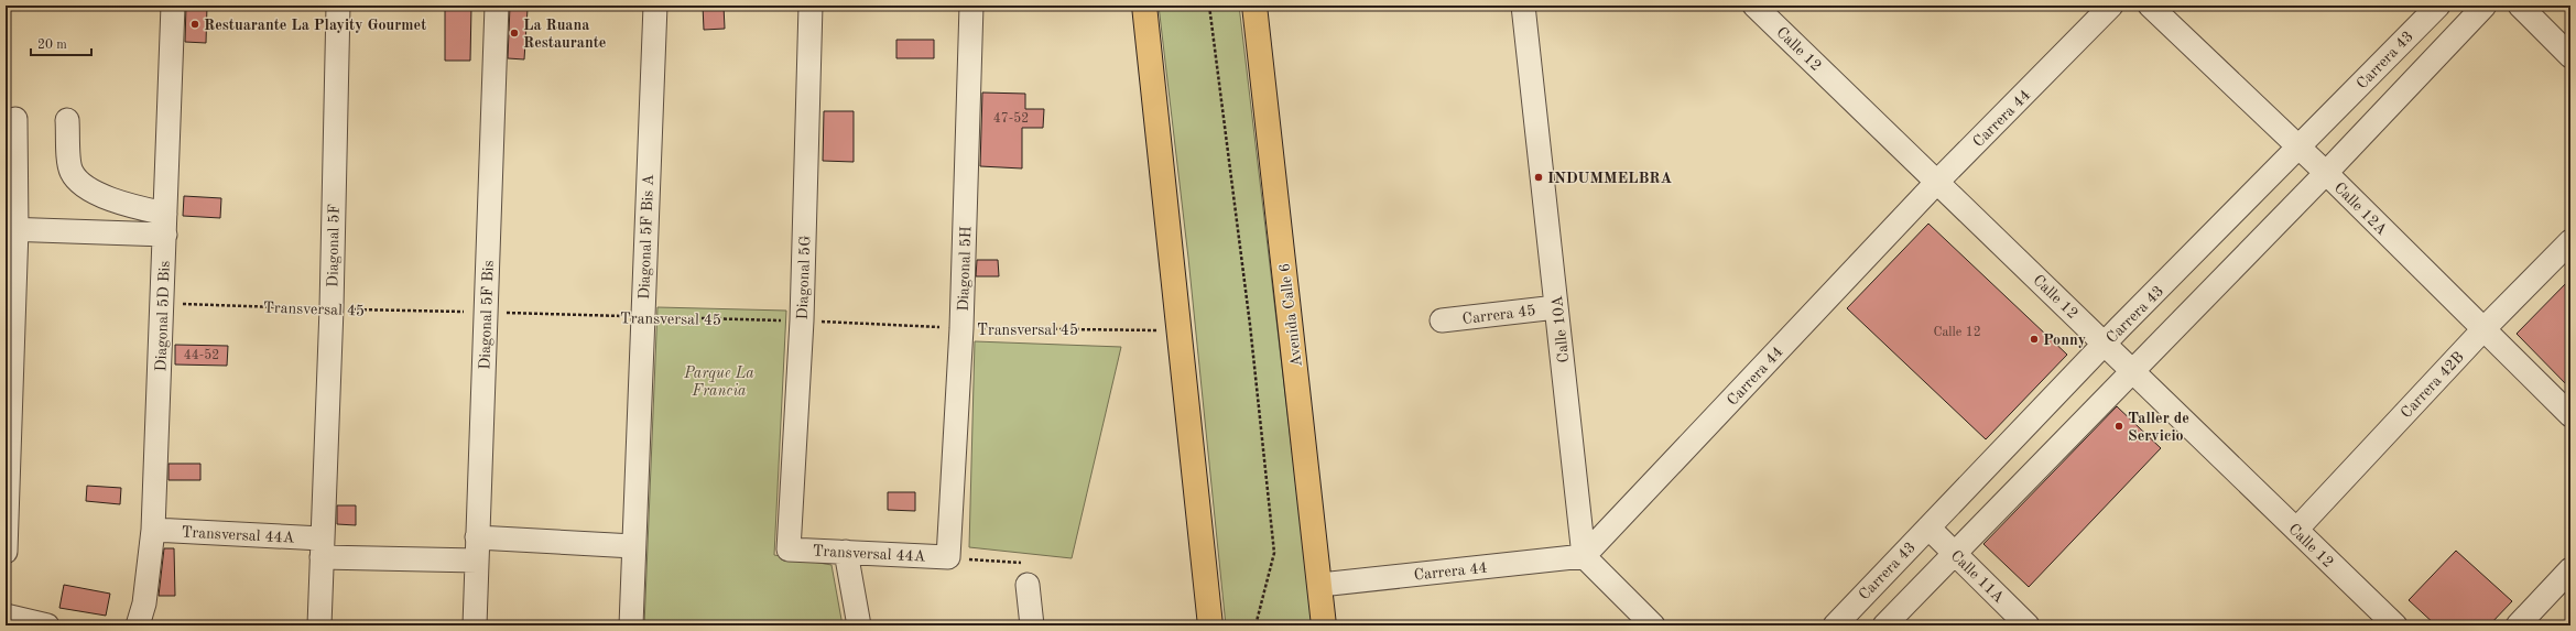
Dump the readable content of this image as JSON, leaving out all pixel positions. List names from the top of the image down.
{
  "streets": {
    "main road": ["Avenida Calle 6"],
    "street": [
      "Calle 12",
      "Carrera 43",
      "Carrera 44",
      "Calle 12A",
      "Diagonal 5F Bis A",
      "Diagonal 5F",
      "Diagonal 5H",
      "Diagonal 5G",
      "Carrera 45",
      "Diagonal 5F Bis",
      "Diagonal 5D Bis",
      "Calle 10A",
      "Carrera 42B",
      "Transversal 44A",
      "Calle 11A"
    ],
    "path": ["Transversal 45"]
  },
  "crossings": [
    ["Calle 12", "Carrera 43"],
    ["Calle 12", "Carrera 44"],
    ["Calle 12", "Carrera 42B"],
    ["Carrera 43", "Calle 12A"],
    ["Carrera 43", "Calle 11A"],
    ["Carrera 44", "Avenida Calle 6"],
    ["Carrera 44", "Calle 10A"],
    ["Calle 12A", "Carrera 42B"],
    ["Diagonal 5F Bis A", "Transversal 45"],
    ["Diagonal 5F", "Transversal 45"],
    ["Diagonal 5F", "Transversal 44A"],
    ["Diagonal 5H", "Transversal 45"],
    ["Diagonal 5H", "Transversal 44A"],
    ["Diagonal 5G", "Transversal 45"],
    ["Diagonal 5G", "Transversal 44A"],
    ["Transversal 45", "Diagonal 5F Bis"],
    ["Transversal 45", "Diagonal 5D Bis"],
    ["Carrera 45", "Calle 10A"],
    ["Diagonal 5F Bis", "Transversal 44A"],
    ["Diagonal 5D Bis", "Transversal 44A"]
  ],
  "parks": ["Parque La Francia"],
  "places": [
    "Restuarante La Playity Gourmet",
    "La Ruana Restaurante",
    "INDUMMELBRA",
    "Ponny",
    "Taller de Servicio"
  ],
  "house_numbers": ["47-52", "Calle 12", "44-52"],
  "scale_bar": "20 m"
}
